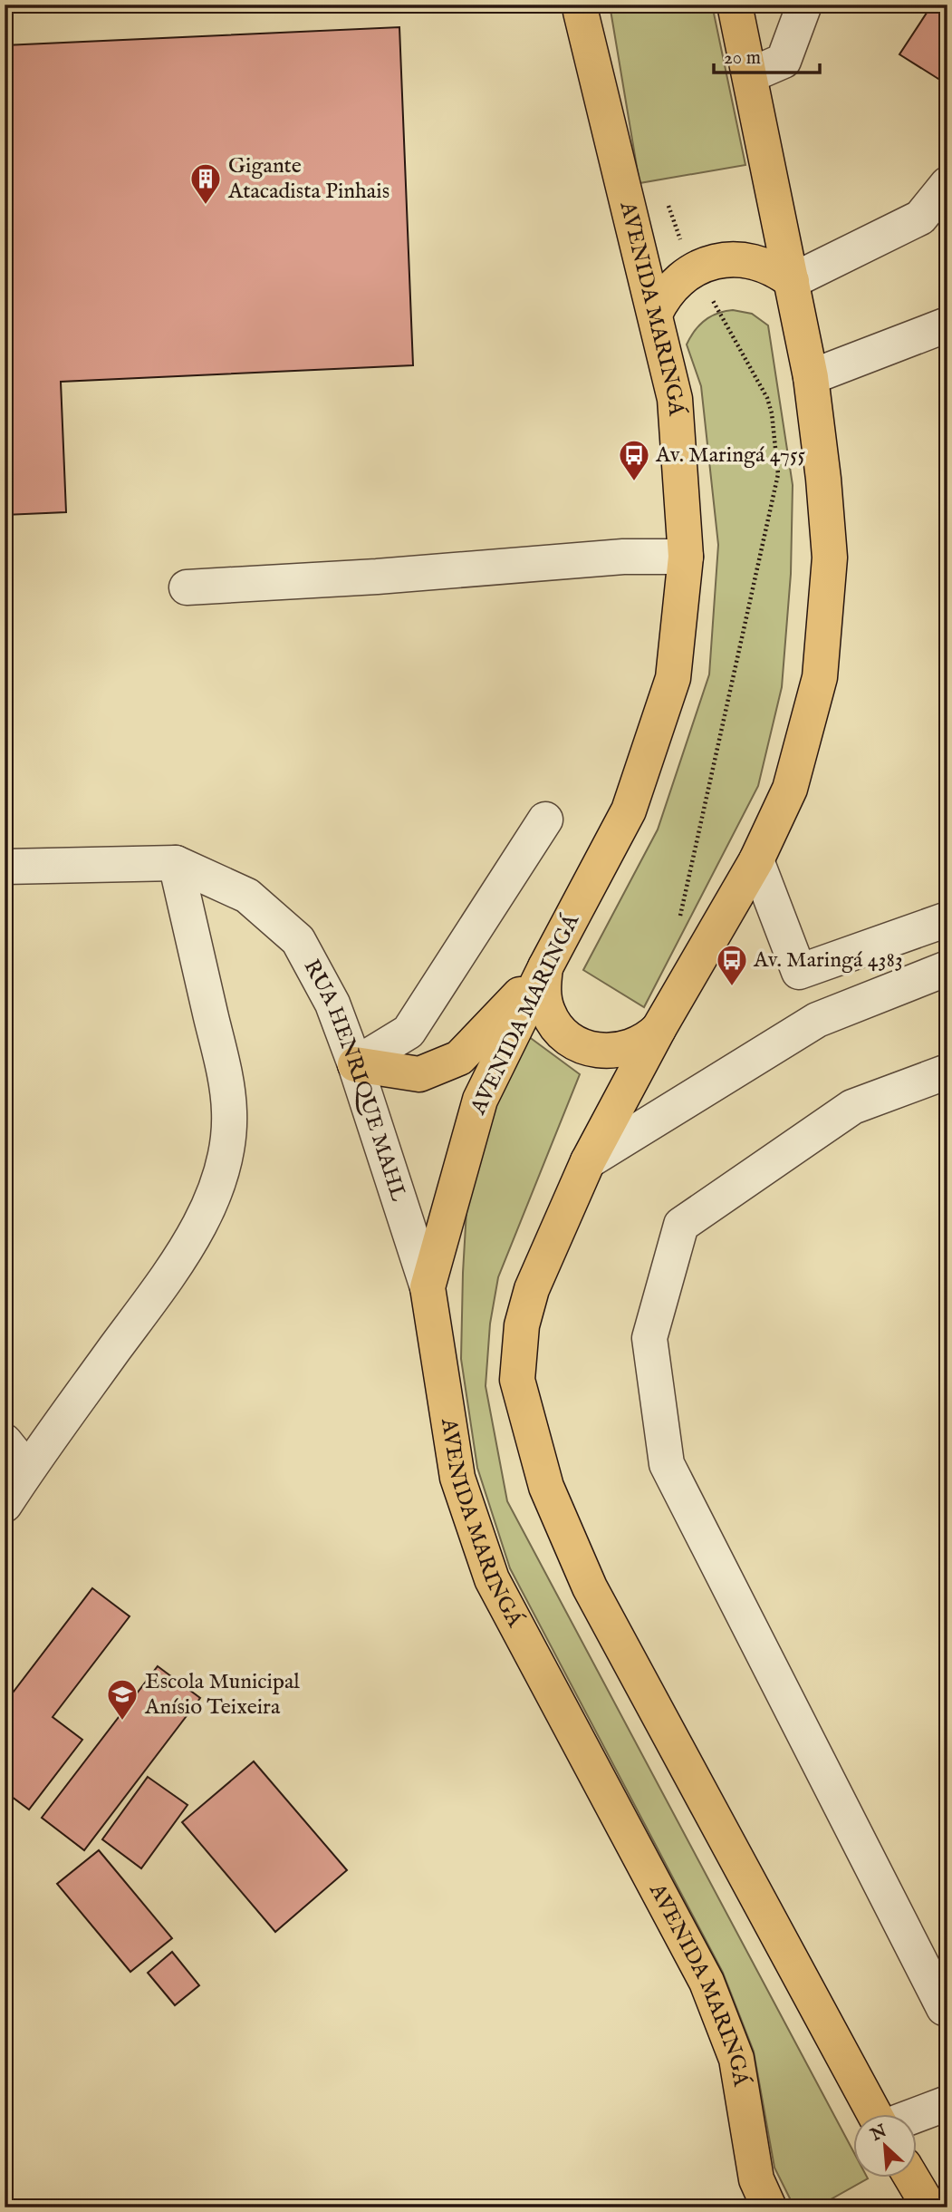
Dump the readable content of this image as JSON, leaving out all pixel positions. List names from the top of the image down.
{
  "streets": {
    "main road": ["AVENIDA MARINGÁ"],
    "street": ["RUA HENRIQUE MAHL"]
  },
  "crossings": [
    ["AVENIDA MARINGÁ", "RUA HENRIQUE MAHL"]
  ],
  "places": {
    "building": ["Gigante Atacadista Pinhais"],
    "bus stop": ["Av. Maringá 4755", "Av. Maringá 4383"],
    "school or university": ["Escola Municipal Anísio Teixeira"]
  },
  "scale_bar": "20 m",
  "north": "top left"
}
